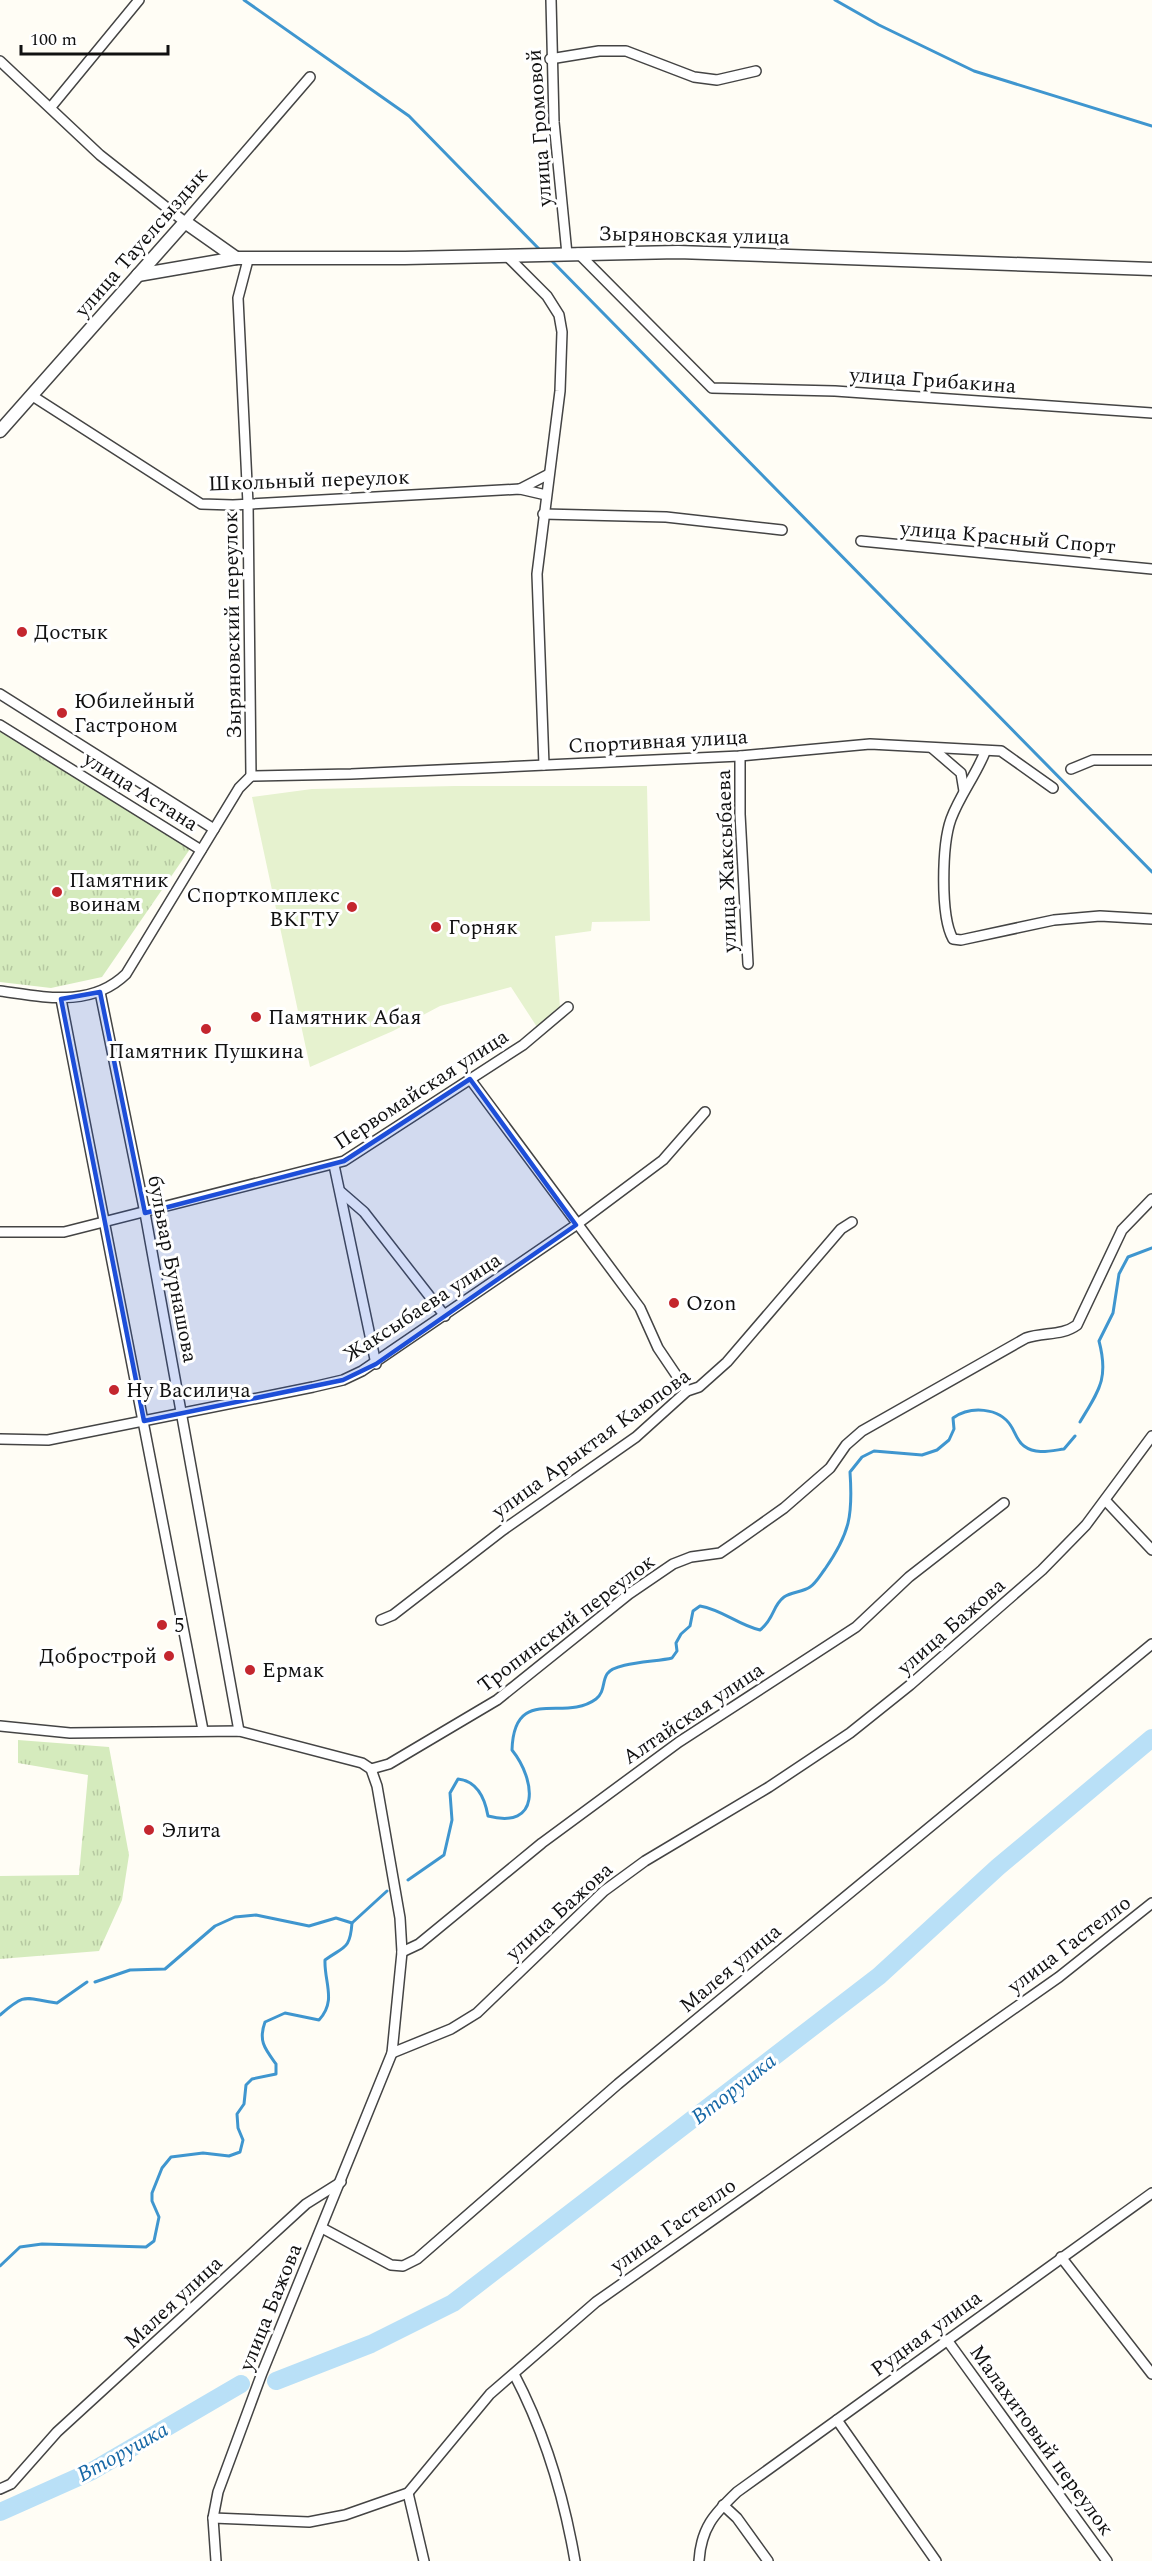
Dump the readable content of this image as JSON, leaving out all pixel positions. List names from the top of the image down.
{
  "streets": {
    "street": [
      "улица Громовой",
      "Зыряновская улица",
      "улица Тауелсыздык",
      "улица Грибакина",
      "Школьный переулок",
      "улица Красный Спорт",
      "Зыряновский переулок",
      "Спортивная улица",
      "улица Астана",
      "улица Жаксыбаева",
      "Первомайская улица",
      "бульвар Бурнашова",
      "Жаксыбаева улица",
      "улица Арыктая Каюпова",
      "Тропинский переулок",
      "улица Бажова",
      "Алтайская улица",
      "улица Гастелло",
      "Малея улица",
      "Рудная улица",
      "Малахитовый переулок"
    ]
  },
  "crossings": [
    ["улица Громовой", "Зыряновская улица"],
    ["улица Громовой", "улица Грибакина"],
    ["Зыряновская улица", "улица Тауелсыздык"],
    ["Зыряновская улица", "улица Грибакина"],
    ["Зыряновская улица", "Зыряновский переулок"],
    ["улица Тауелсыздык", "Школьный переулок"],
    ["Школьный переулок", "Зыряновский переулок"],
    ["Зыряновский переулок", "Спортивная улица"],
    ["Спортивная улица", "улица Жаксыбаева"],
    ["Первомайская улица", "бульвар Бурнашова"],
    ["бульвар Бурнашова", "Жаксыбаева улица"],
    ["улица Бажова", "Малея улица"],
    ["Рудная улица", "Малахитовый переулок"]
  ],
  "water": ["Вторушка"],
  "places": [
    "Достык",
    "Юбилейный Гастроном",
    "Памятник воинам",
    "Спорткомплекс ВКГТУ",
    "Горняк",
    "Памятник Абая",
    "Памятник Пушкина",
    "Ozon",
    "Ну Василича",
    "5",
    "Добрострой",
    "Ермак",
    "Элита"
  ],
  "scale_bar": "100 m"
}
